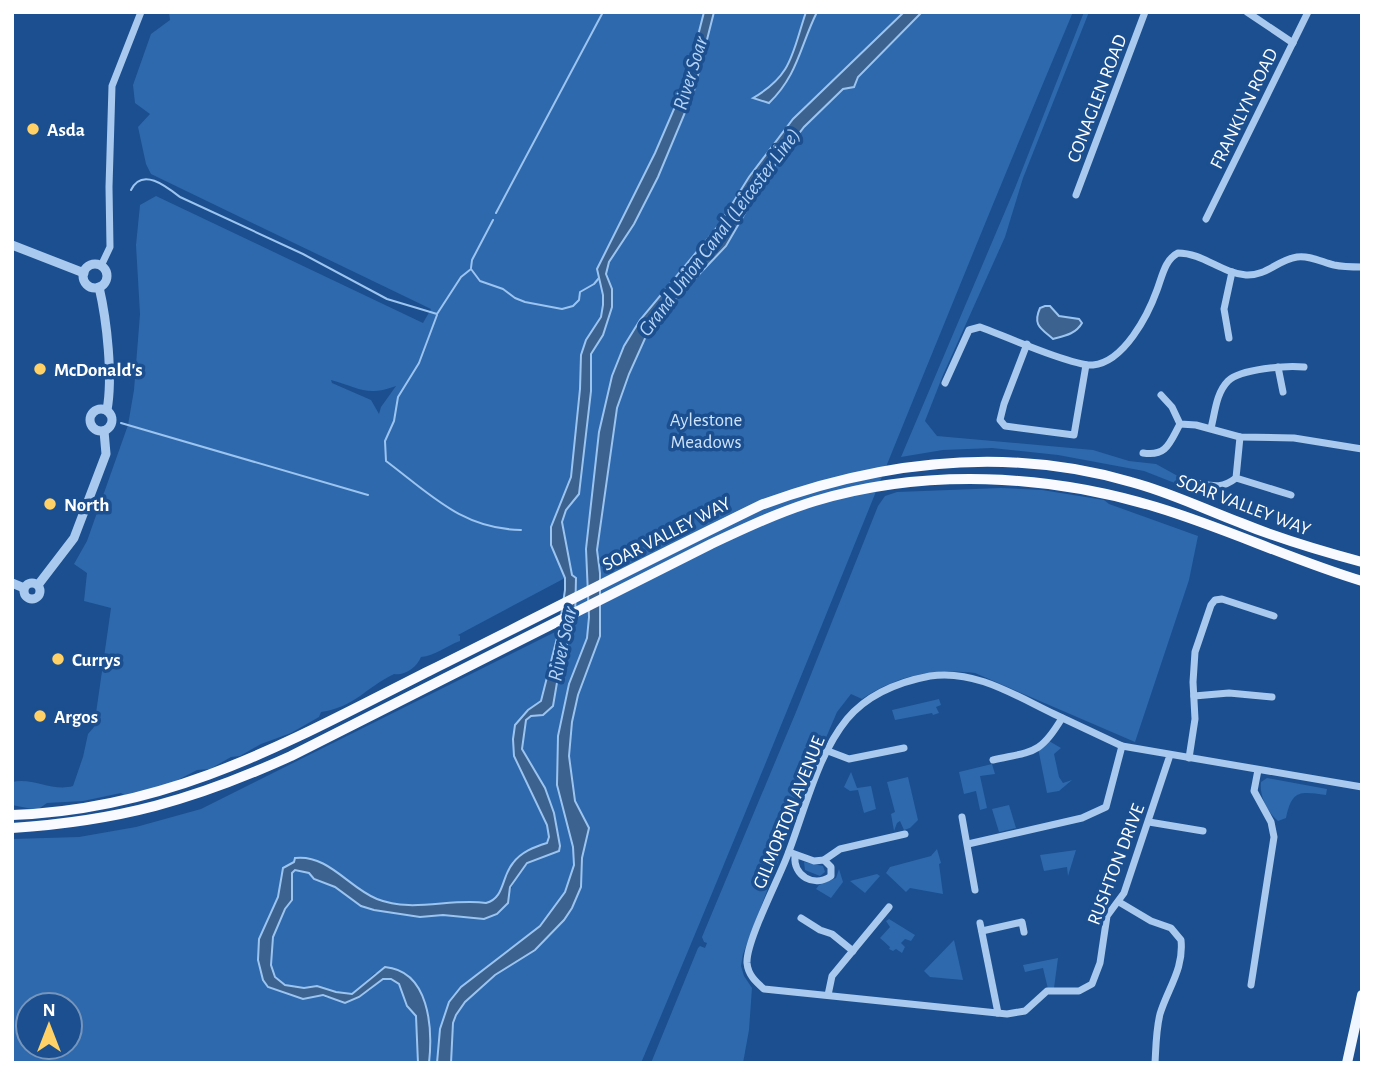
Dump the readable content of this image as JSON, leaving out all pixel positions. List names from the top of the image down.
{
  "streets": {
    "highway": ["SOAR VALLEY WAY"],
    "street": [
      "CONAGLEN ROAD",
      "FRANKLYN ROAD",
      "GILMORTON AVENUE",
      "RUSHTON DRIVE"
    ]
  },
  "crossings": [
    ["GILMORTON AVENUE", "RUSHTON DRIVE"]
  ],
  "water": ["River Soar", "Grand Union Canal (Leicester Line)"],
  "parks": ["Aylestone Meadows"],
  "places": [
    "Asda",
    "McDonald's",
    "North",
    "Currys",
    "Argos"
  ],
  "north": "top"
}
